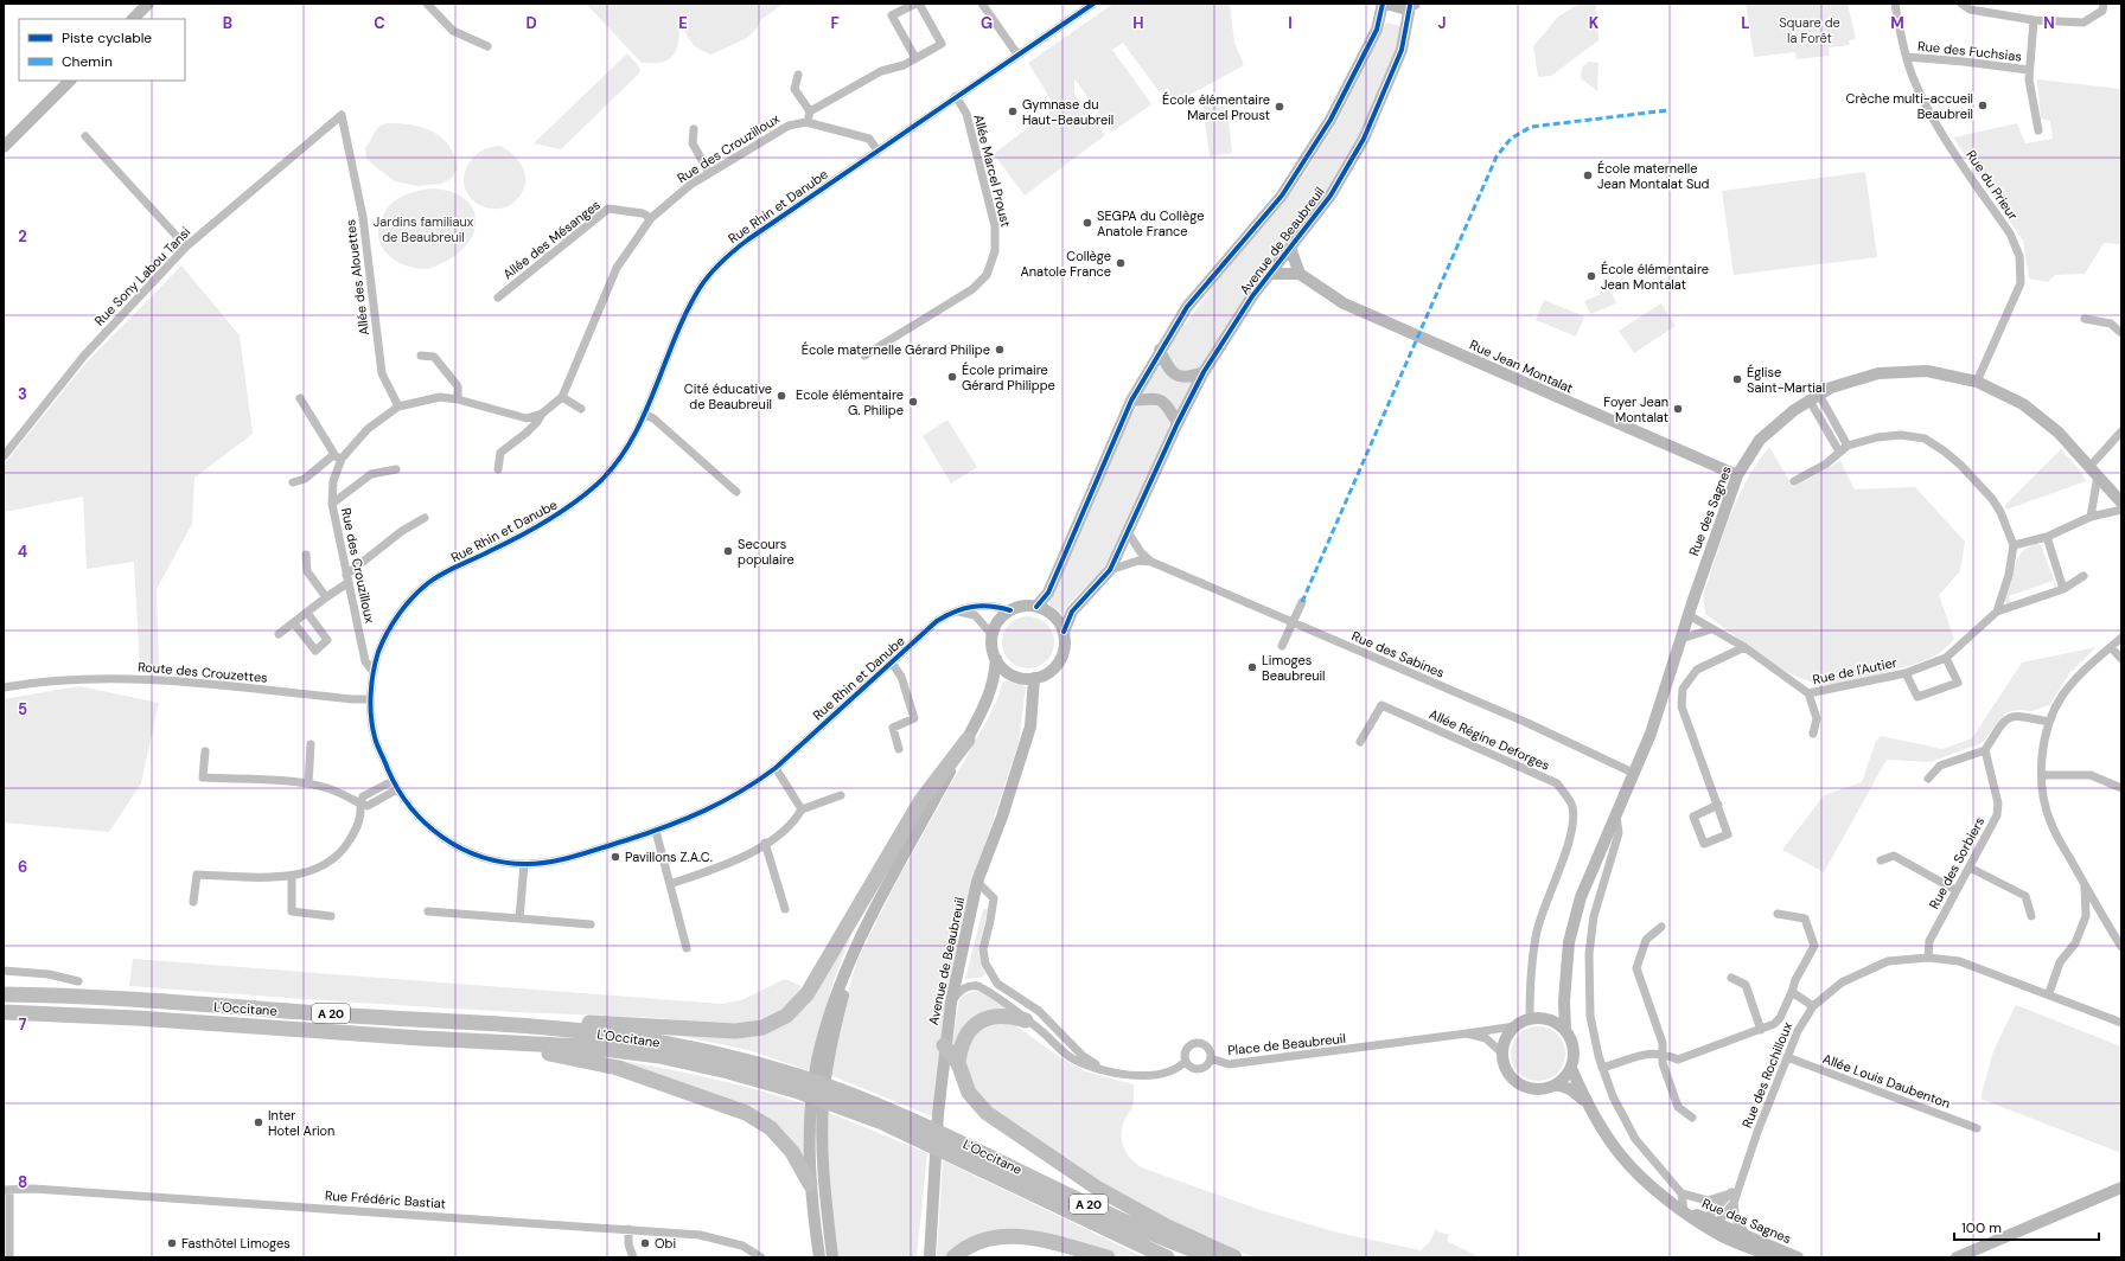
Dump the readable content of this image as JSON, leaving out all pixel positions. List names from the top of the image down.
{
  "streets": {
    "highway": ["L'Occitane", "A 20"],
    "main road": ["Avenue de Beaubreuil", "Rue Jean Montalat", "Rue des Sagnes"],
    "street": [
      "Rue des Fuchsias",
      "Rue des Crouzilloux",
      "Allée Marcel Proust",
      "Rue du Prieur",
      "Rue Rhin et Danube",
      "Allée des Mésanges",
      "Rue Sony Labou Tansi",
      "Allée des Alouettes",
      "Rue des Sabines",
      "Rue de l'Autier",
      "Route des Crouzettes",
      "Allée Régine Deforges",
      "Rue des Sorbiers",
      "Place de Beaubreuil",
      "Rue des Rochilloux",
      "Allée Louis Daubenton",
      "Rue Frédéric Bastiat"
    ]
  },
  "crossings": [
    ["Rue des Fuchsias", "Rue du Prieur"],
    ["Rue des Crouzilloux", "Rue Rhin et Danube"],
    ["Rue des Crouzilloux", "Allée des Mésanges"],
    ["Rue des Crouzilloux", "Allée des Alouettes"],
    ["Allée Marcel Proust", "Rue Rhin et Danube"],
    ["Rue du Prieur", "Rue des Sagnes"],
    ["Rue Rhin et Danube", "Avenue de Beaubreuil"],
    ["Rue Rhin et Danube", "Route des Crouzettes"],
    ["Avenue de Beaubreuil", "Rue des Sabines"],
    ["Rue Sony Labou Tansi", "Allée des Alouettes"],
    ["Rue Jean Montalat", "Rue des Sagnes"],
    ["Rue des Sagnes", "Rue des Sabines"],
    ["Rue des Sagnes", "Rue de l'Autier"],
    ["Rue des Sagnes", "Allée Régine Deforges"],
    ["Rue des Sagnes", "Place de Beaubreuil"],
    ["Rue des Sagnes", "Rue des Rochilloux"],
    ["Allée Régine Deforges", "Place de Beaubreuil"],
    ["Rue des Sorbiers", "Rue des Rochilloux"],
    ["Rue des Rochilloux", "Allée Louis Daubenton"]
  ],
  "parks": ["Square de la Forêt", "Jardins familiaux de Beaubreuil"],
  "places": [
    "Crèche multi-accueil Beaubreil",
    "École élémentaire Marcel Proust",
    "Gymnase du Haut-Beaubreil",
    "École maternelle Jean Montalat Sud",
    "SEGPA du Collège Anatole France",
    "Collège Anatole France",
    "École élémentaire Jean Montalat",
    "École maternelle Gérard Philipe",
    "École primaire Gérard Philippe",
    "Église Saint-Martial",
    "Cité éducative de Beaubreuil",
    "Ecole élémentaire G. Philipe",
    "Foyer Jean Montalat",
    "Secours populaire",
    "Limoges Beaubreuil",
    "Pavillons Z.A.C.",
    "Inter Hotel Arion",
    "Fasthôtel Limoges",
    "Obi"
  ],
  "legend": ["Piste cyclable", "Chemin"],
  "scale_bar": "100 m",
  "grid": {
    "columns": [
      "B",
      "C",
      "D",
      "E",
      "F",
      "G",
      "H",
      "I",
      "J",
      "K",
      "L",
      "M",
      "N"
    ],
    "rows": [
      "2",
      "3",
      "4",
      "5",
      "6",
      "7",
      "8"
    ]
  }
}
